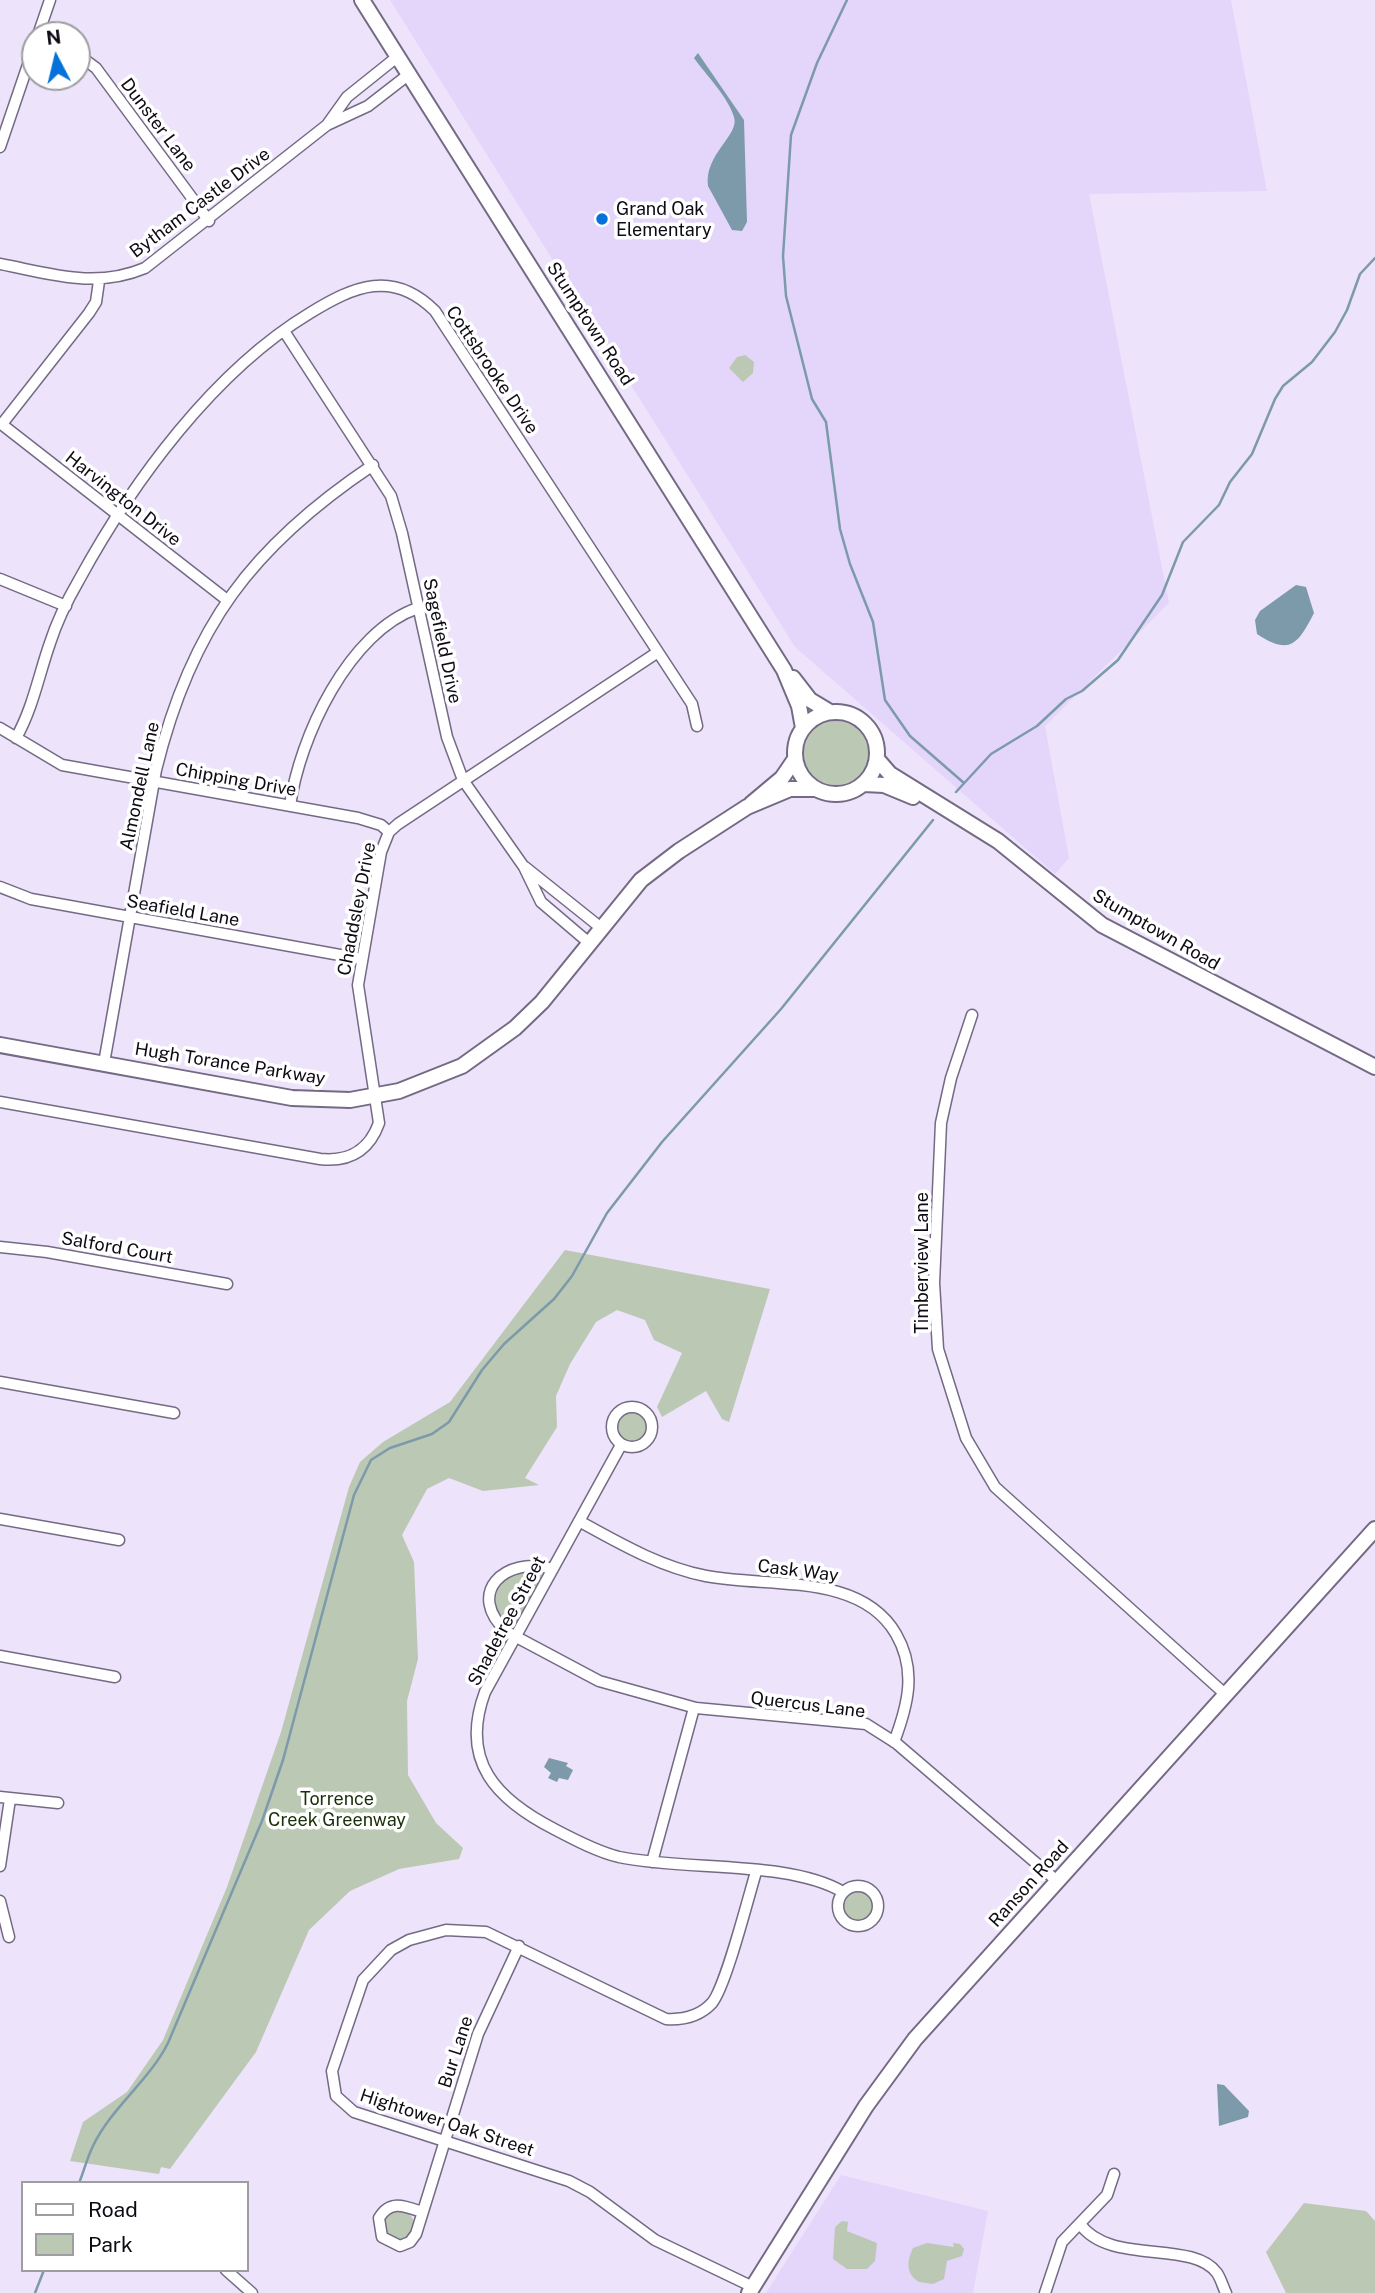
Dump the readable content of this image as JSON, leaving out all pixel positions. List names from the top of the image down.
{
  "streets": {
    "street": [
      "Dunster Lane",
      "Bytham Castle Drive",
      "Stumptown Road",
      "Cottsbrooke Drive",
      "Harvington Drive",
      "Sagefield Drive",
      "Chipping Drive",
      "Almondell Lane",
      "Chaddsley Drive",
      "Seafield Lane",
      "Hugh Torance Parkway",
      "Salford Court",
      "Timberview Lane",
      "Cask Way",
      "Shadetree Street",
      "Quercus Lane",
      "Ranson Road",
      "Bur Lane",
      "Hightower Oak Street"
    ]
  },
  "crossings": [
    ["Dunster Lane", "Bytham Castle Drive"],
    ["Bytham Castle Drive", "Stumptown Road"],
    ["Stumptown Road", "Hugh Torance Parkway"],
    ["Cottsbrooke Drive", "Harvington Drive"],
    ["Cottsbrooke Drive", "Sagefield Drive"],
    ["Cottsbrooke Drive", "Chipping Drive"],
    ["Cottsbrooke Drive", "Chaddsley Drive"],
    ["Harvington Drive", "Almondell Lane"],
    ["Sagefield Drive", "Almondell Lane"],
    ["Sagefield Drive", "Chaddsley Drive"],
    ["Sagefield Drive", "Hugh Torance Parkway"],
    ["Chipping Drive", "Almondell Lane"],
    ["Chipping Drive", "Chaddsley Drive"],
    ["Almondell Lane", "Seafield Lane"],
    ["Almondell Lane", "Hugh Torance Parkway"],
    ["Chaddsley Drive", "Seafield Lane"],
    ["Chaddsley Drive", "Hugh Torance Parkway"],
    ["Timberview Lane", "Ranson Road"],
    ["Cask Way", "Shadetree Street"],
    ["Cask Way", "Quercus Lane"],
    ["Shadetree Street", "Quercus Lane"],
    ["Shadetree Street", "Hightower Oak Street"],
    ["Quercus Lane", "Ranson Road"],
    ["Ranson Road", "Hightower Oak Street"],
    ["Bur Lane", "Hightower Oak Street"]
  ],
  "parks": ["Torrence Creek Greenway"],
  "places": ["Grand Oak Elementary"],
  "legend": ["Road", "Park"],
  "north": "top"
}
